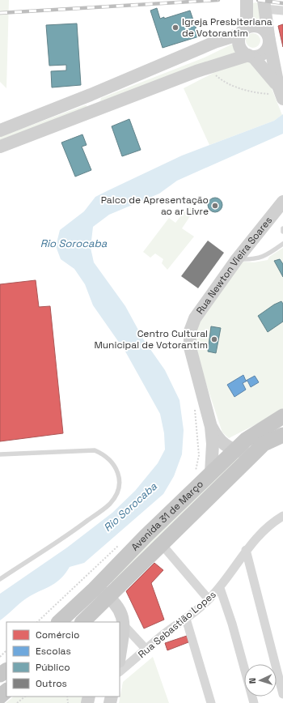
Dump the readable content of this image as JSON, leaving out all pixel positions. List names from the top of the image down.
{
  "streets": {
    "highway": ["Avenida 31 de Março"],
    "main road": ["Rua Newton Vieira Soares"],
    "street": ["Rua Sebastião Lopes"]
  },
  "water": ["Rio Sorocaba"],
  "places": ["Igreja Presbiteriana de Votorantim", "Palco de Apresentação ao ar Livre", "Centro Cultural Municipal de Votorantim"],
  "legend": [
    "Comércio",
    "Escolas",
    "Público",
    "Outros"
  ],
  "north": "left"
}
